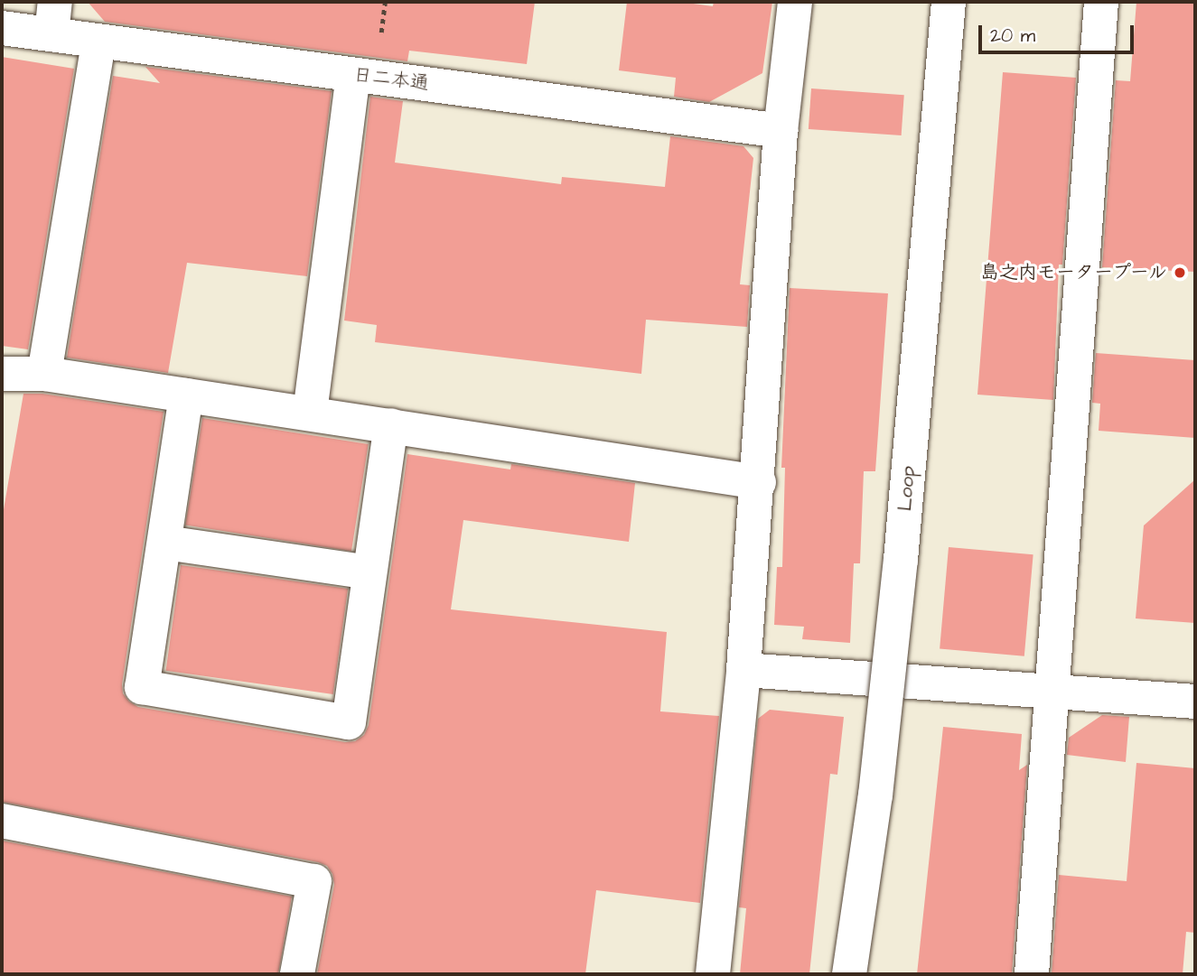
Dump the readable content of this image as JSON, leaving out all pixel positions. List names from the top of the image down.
{
  "streets": {
    "main road": ["日二本通", "Loop"]
  },
  "places": ["島之内モータープール"],
  "scale_bar": "20 m"
}
